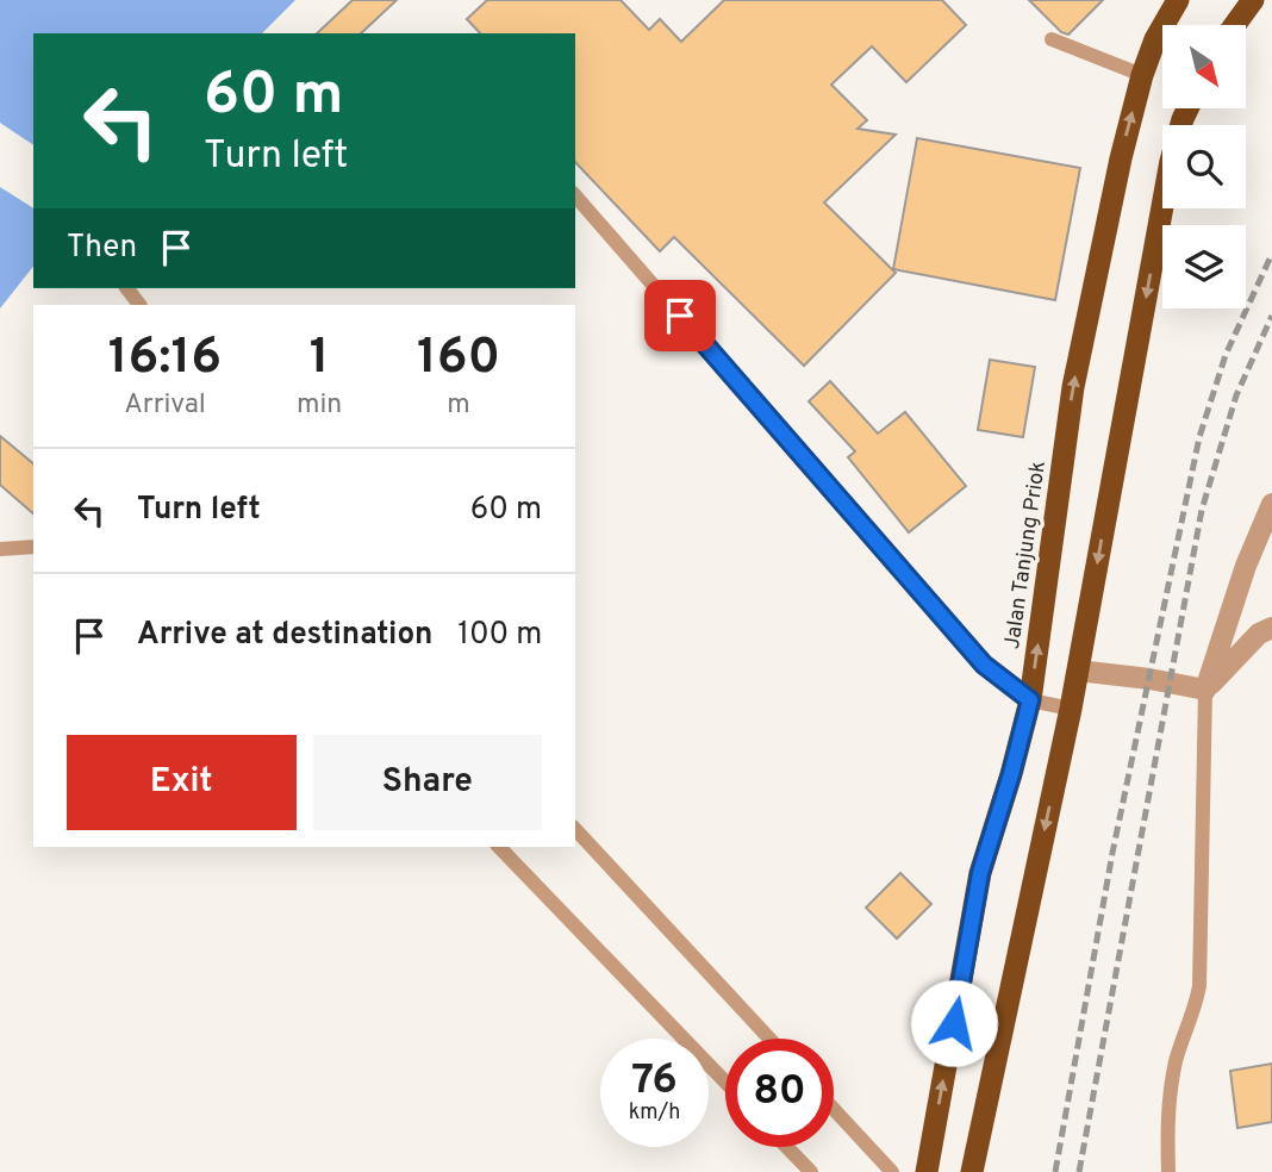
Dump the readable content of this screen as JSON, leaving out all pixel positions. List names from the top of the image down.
{
  "streets": {
    "highway": ["Jalan Tanjung Priok"]
  },
  "north": "bottom right",
  "page": {
    "turn": ["60 m", "Turn left"],
    "then": "Then",
    "eta": [
      "16:16",
      "Arrival",
      "1",
      "min",
      "160",
      "m"
    ],
    "list": [
      {
        "name": "Turn left",
        "value": "60 m"
      },
      {
        "name": "Arrive at destination",
        "value": "100 m"
      }
    ],
    "buttons": ["Exit", "Share"],
    "speed": "76 km/h",
    "limit": "80"
  }
}
